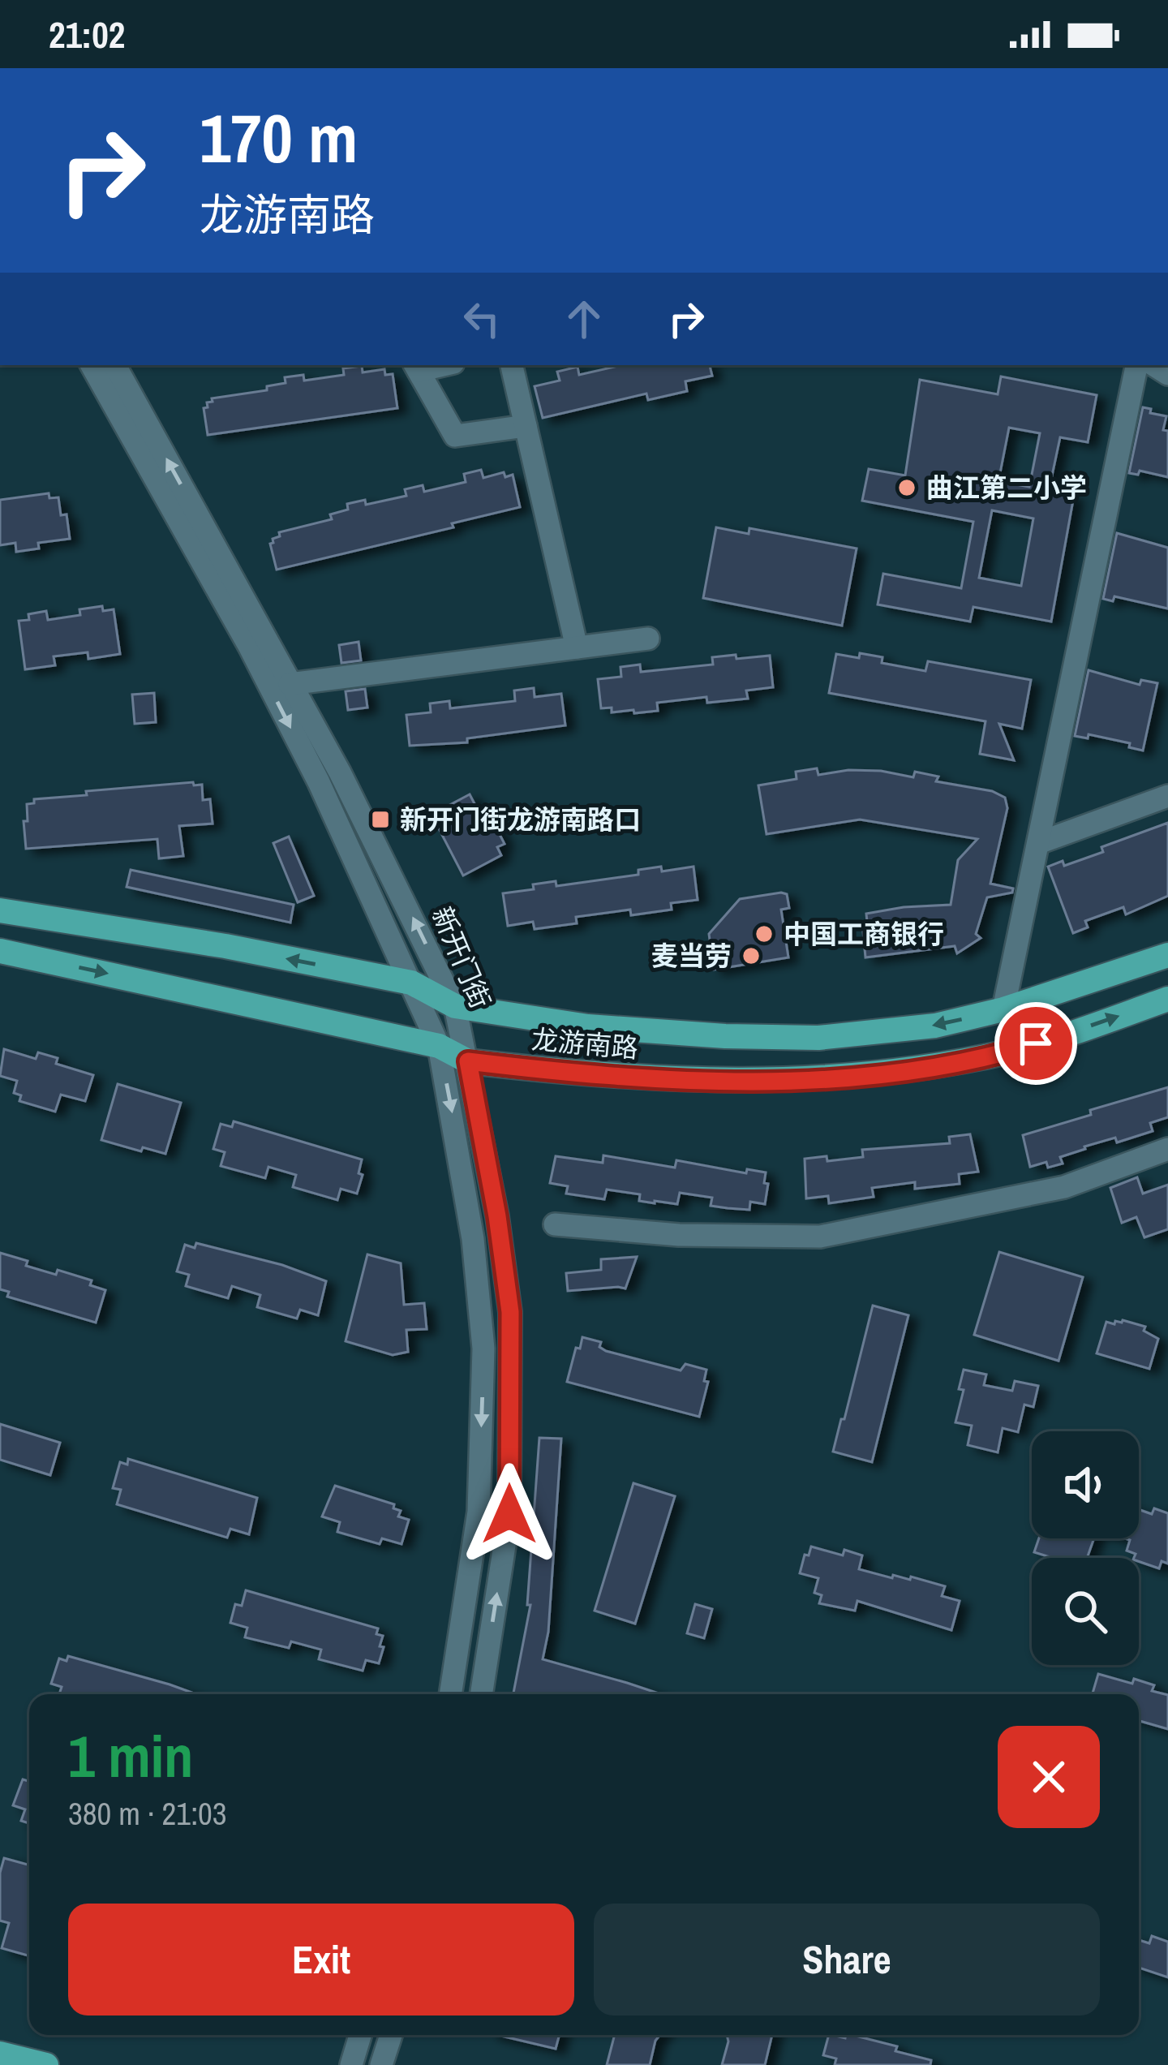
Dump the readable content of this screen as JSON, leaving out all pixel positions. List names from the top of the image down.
{
  "streets": {
    "main road": ["龙游南路"],
    "street": ["新开门街"]
  },
  "crossings": [
    ["新开门街", "龙游南路"]
  ],
  "places": {
    "other": ["曲江第二小学", "中国工商银行", "麦当劳"],
    "transit": ["新开门街龙游南路口"]
  },
  "page": {
    "status": "21:02",
    "turn": ["170 m", "龙游南路"],
    "heading": ["1 min", "380 m · 21:03"],
    "buttons": ["Exit", "Share"]
  }
}
